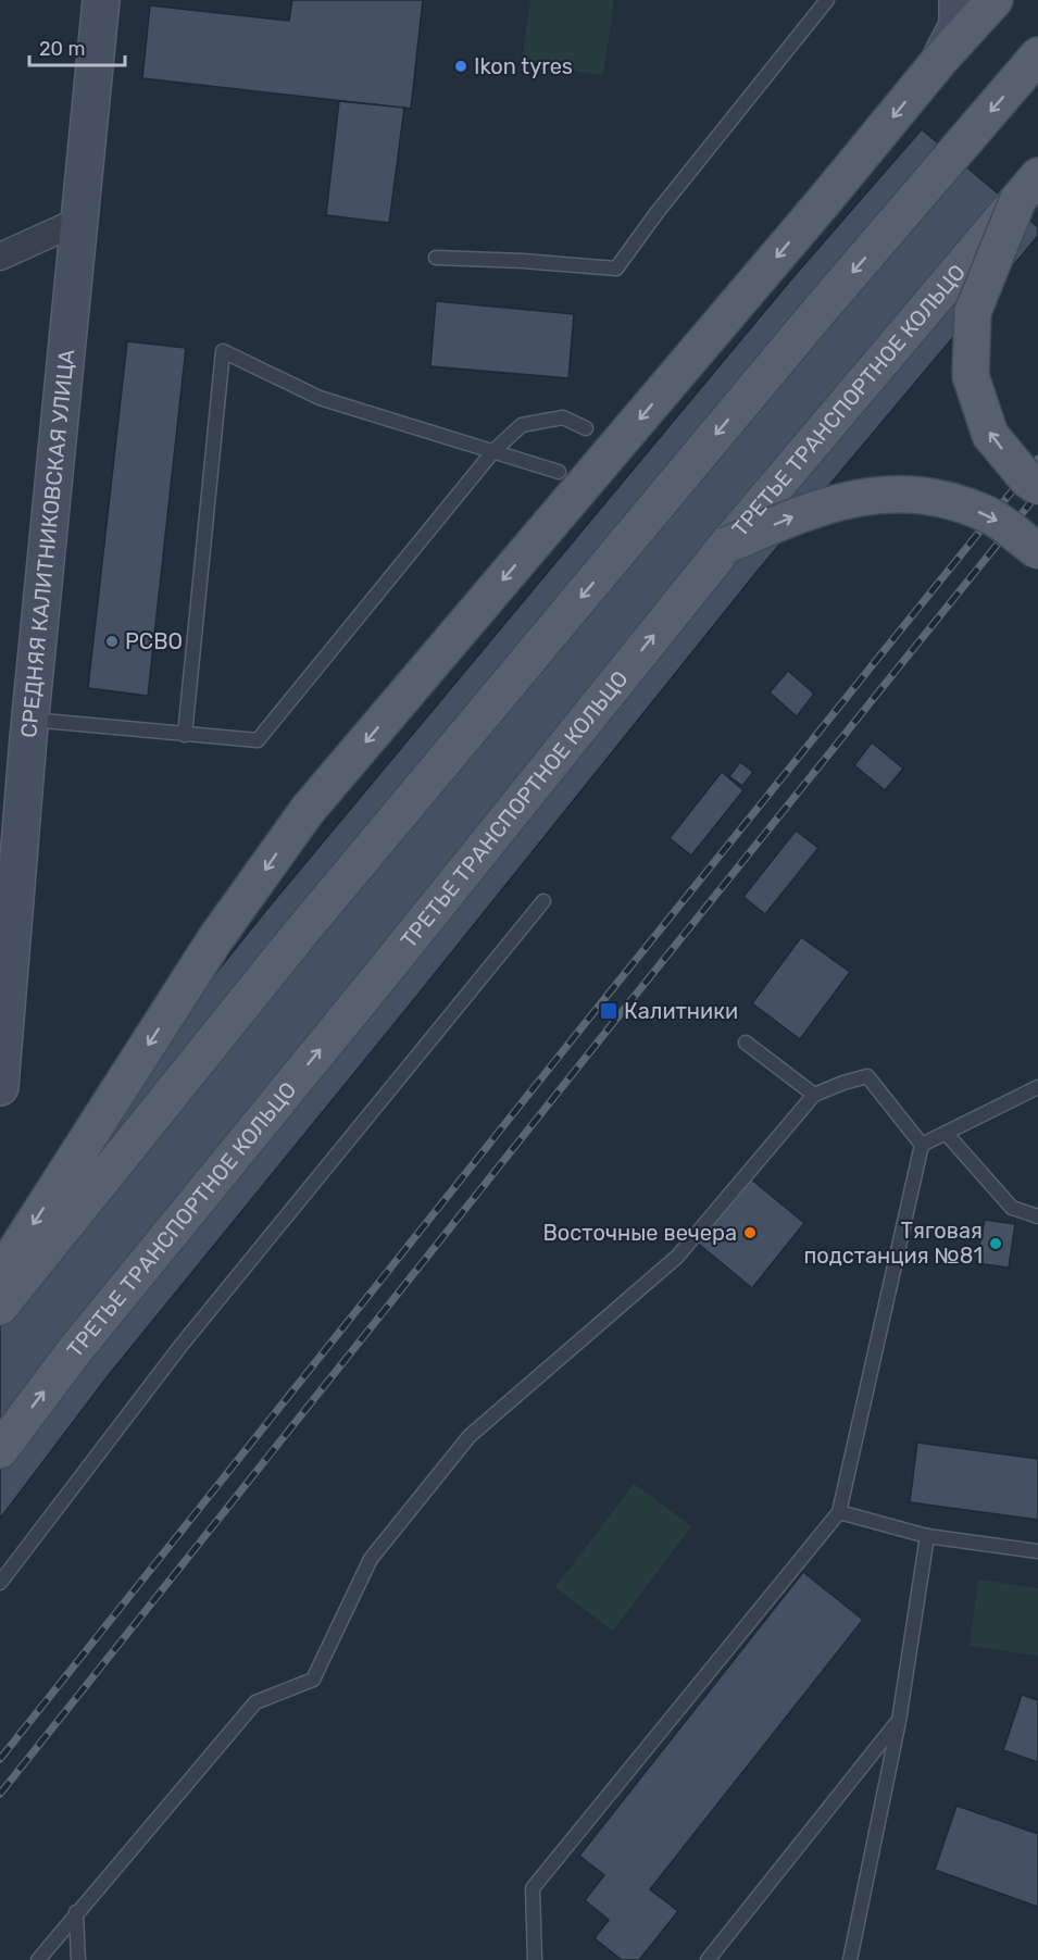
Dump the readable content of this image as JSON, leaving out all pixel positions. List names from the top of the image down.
{
  "streets": {
    "main road": ["ТРЕТЬЕ ТРАНСПОРТНОЕ КОЛЬЦО"],
    "street": ["СРЕДНЯЯ КАЛИТНИКОВСКАЯ УЛИЦА"]
  },
  "places": {
    "other": [
      "Ikon tyres",
      "РСВО",
      "Восточные вечера",
      "Тяговая подстанция №81"
    ],
    "transit": ["Калитники"]
  },
  "scale_bar": "20 m"
}
